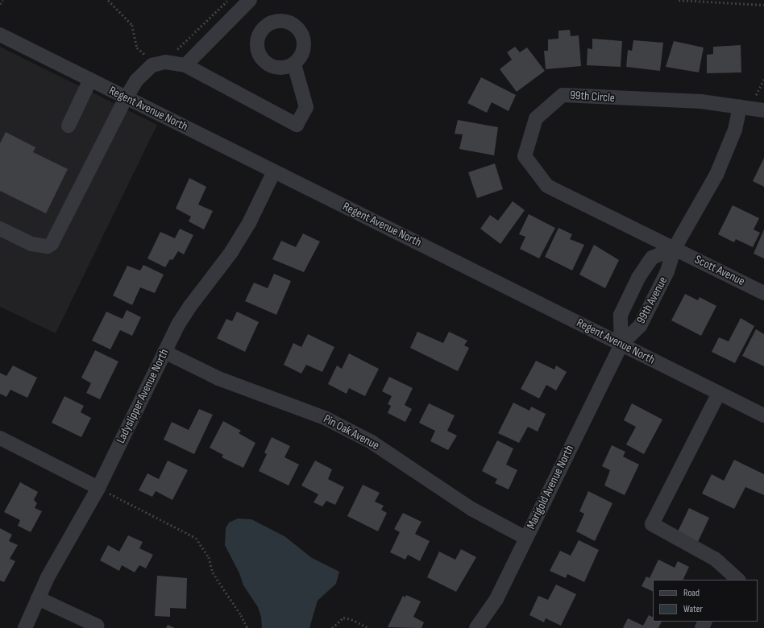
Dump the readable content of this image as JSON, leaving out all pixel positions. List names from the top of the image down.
{
  "streets": {
    "street": [
      "99th Circle",
      "Regent Avenue North",
      "Scott Avenue",
      "99th Avenue",
      "Ladyslipper Avenue North",
      "Pin Oak Avenue",
      "Marigold Avenue North"
    ]
  },
  "crossings": [
    ["99th Circle", "Scott Avenue"],
    ["99th Circle", "99th Avenue"],
    ["Regent Avenue North", "99th Avenue"],
    ["Regent Avenue North", "Ladyslipper Avenue North"],
    ["Regent Avenue North", "Marigold Avenue North"],
    ["Scott Avenue", "99th Avenue"],
    ["99th Avenue", "Marigold Avenue North"],
    ["Ladyslipper Avenue North", "Pin Oak Avenue"],
    ["Pin Oak Avenue", "Marigold Avenue North"]
  ],
  "legend": ["Road", "Water"]
}
